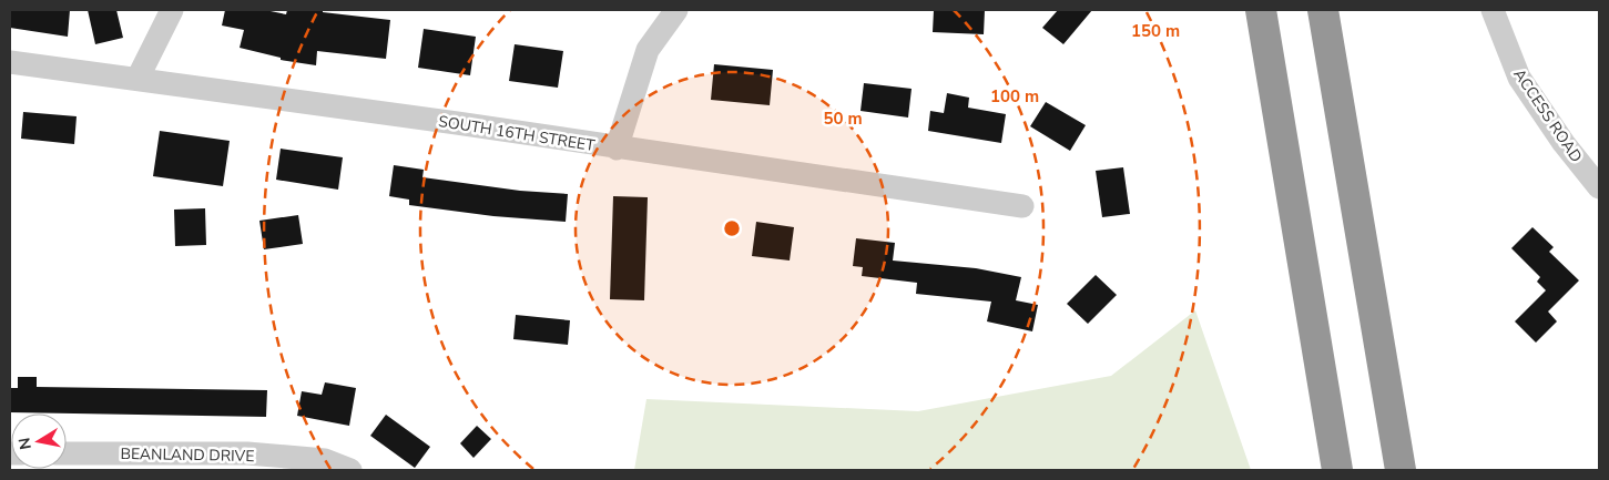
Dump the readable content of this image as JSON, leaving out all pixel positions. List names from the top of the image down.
{
  "streets": {
    "street": ["ACCESS ROAD", "SOUTH 16TH STREET", "BEANLAND DRIVE"]
  },
  "north": "left",
  "rings": ["150 m", "100 m", "50 m"]
}
